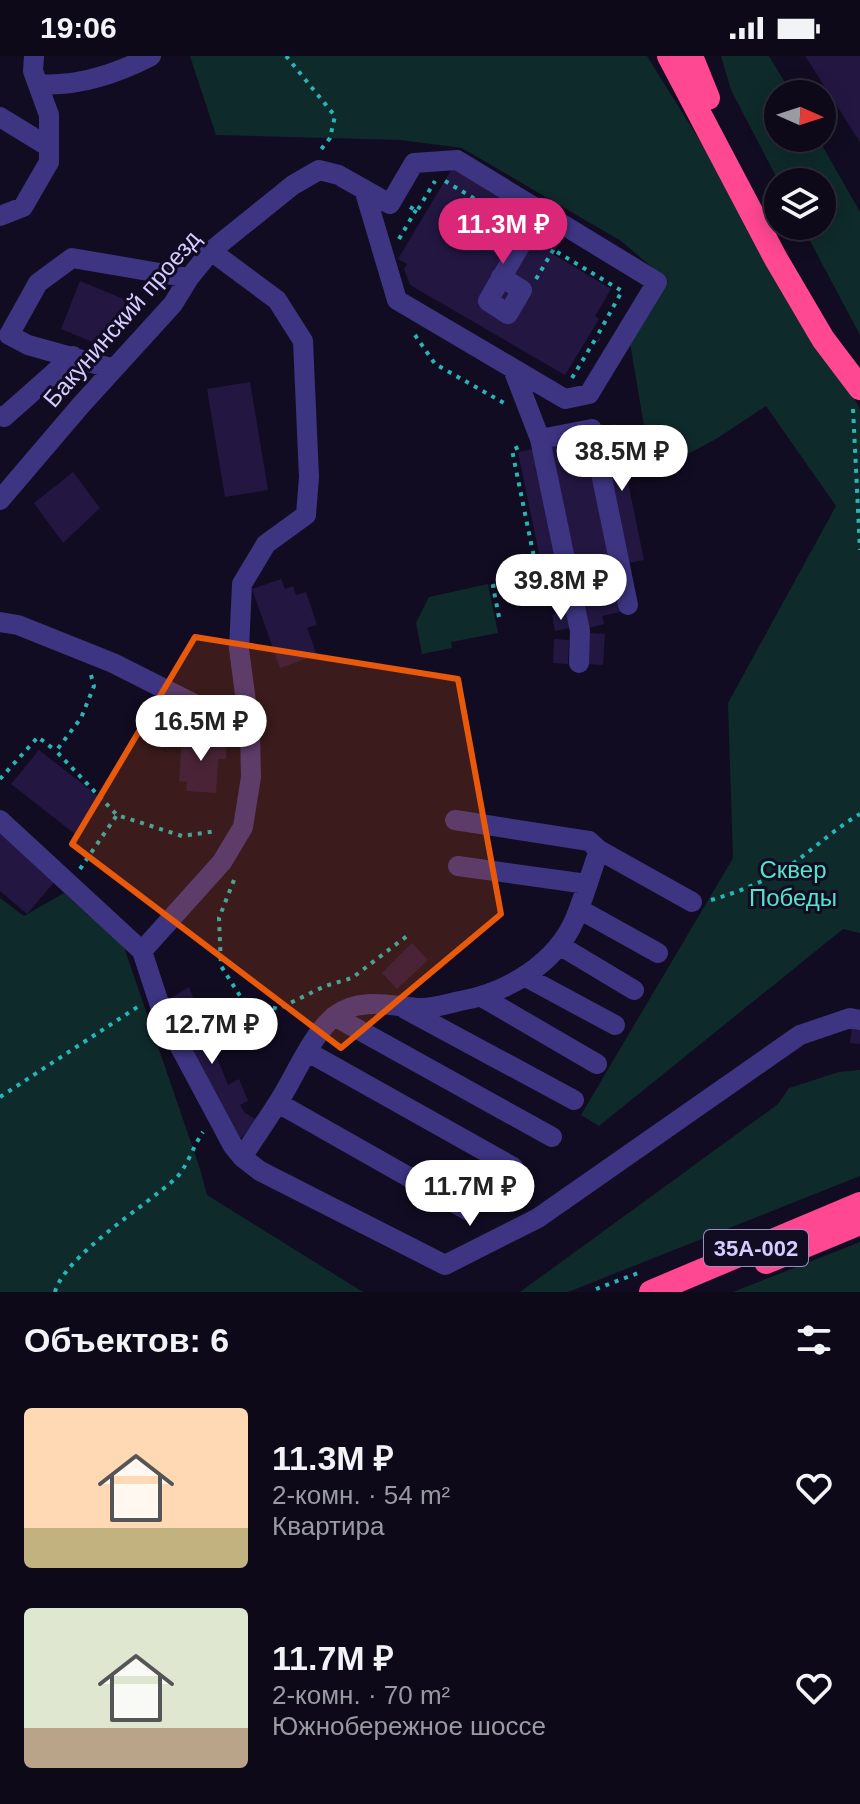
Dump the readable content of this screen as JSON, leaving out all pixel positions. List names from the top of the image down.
{
  "streets": {
    "highway": ["35А-002"],
    "street": ["Бакунинский проезд"]
  },
  "parks": ["Сквер Победы"],
  "north": "right",
  "page": {
    "status": "19:06",
    "price": [
      "11.3M ₽",
      "38.5M ₽",
      "39.8M ₽",
      "16.5M ₽",
      "12.7M ₽",
      "11.7M ₽"
    ],
    "heading": "Объектов: 6",
    "list": [
      {
        "name": "11.3M ₽",
        "note": "2-комн. · 54 m² · Квартира"
      },
      {
        "name": "11.7M ₽",
        "note": "2-комн. · 70 m² · Южнобережное шоссе"
      }
    ]
  }
}
